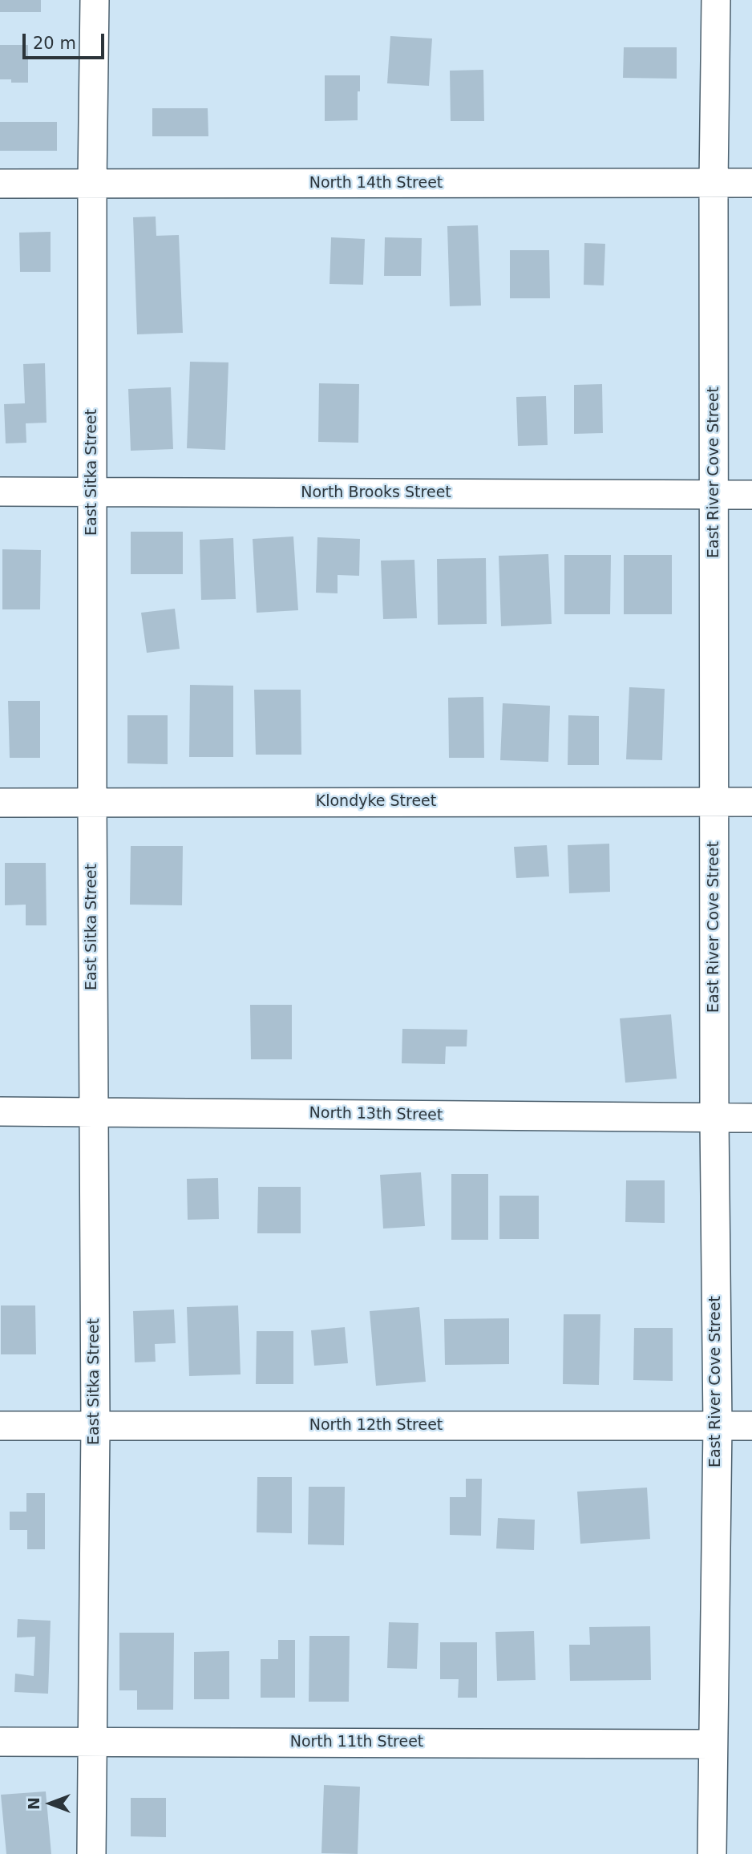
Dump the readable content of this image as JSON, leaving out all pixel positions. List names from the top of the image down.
{
  "streets": {
    "street": [
      "North 14th Street",
      "East Sitka Street",
      "East River Cove Street",
      "North Brooks Street",
      "Klondyke Street",
      "North 13th Street",
      "North 12th Street",
      "North 11th Street"
    ]
  },
  "crossings": [
    ["North 14th Street", "East Sitka Street"],
    ["North 14th Street", "East River Cove Street"],
    ["East Sitka Street", "North Brooks Street"],
    ["East Sitka Street", "Klondyke Street"],
    ["East Sitka Street", "North 13th Street"],
    ["East Sitka Street", "North 12th Street"],
    ["East Sitka Street", "North 11th Street"],
    ["East River Cove Street", "North Brooks Street"],
    ["East River Cove Street", "Klondyke Street"],
    ["East River Cove Street", "North 13th Street"],
    ["East River Cove Street", "North 12th Street"],
    ["East River Cove Street", "North 11th Street"]
  ],
  "scale_bar": "20 m",
  "north": "left"
}
